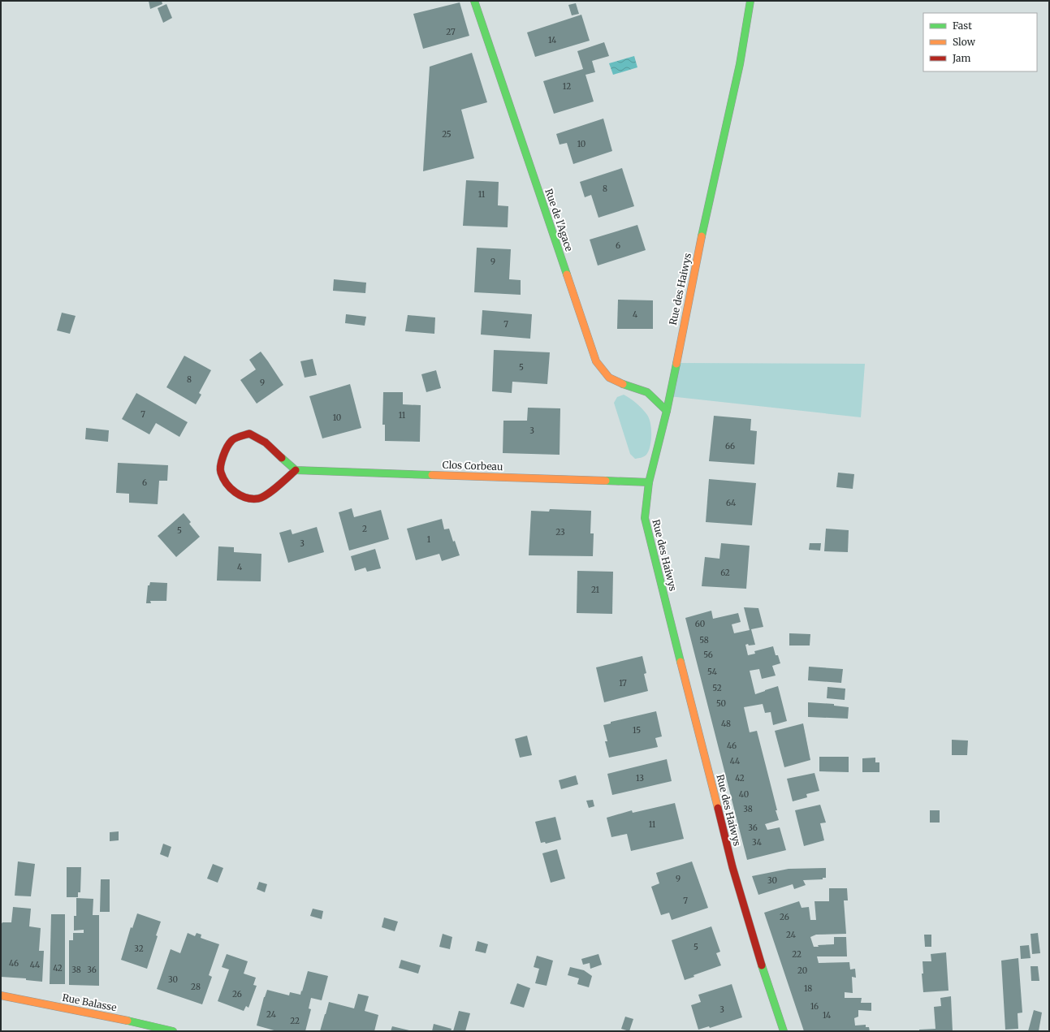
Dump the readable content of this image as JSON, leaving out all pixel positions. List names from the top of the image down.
{
  "streets": {
    "street": [
      "Rue de l'Agace",
      "Rue des Haiwys",
      "Clos Corbeau",
      "Rue Balasse"
    ]
  },
  "crossings": [
    ["Rue de l'Agace", "Rue des Haiwys"],
    ["Rue des Haiwys", "Clos Corbeau"]
  ],
  "house_numbers": [
    "27",
    "14",
    "12",
    "25",
    "10",
    "8",
    "11",
    "6",
    "9",
    "4",
    "7",
    "5",
    "8",
    "9",
    "7",
    "11",
    "10",
    "3",
    "66",
    "6",
    "64",
    "2",
    "5",
    "23",
    "1",
    "3",
    "4",
    "62",
    "21",
    "60",
    "58",
    "56",
    "54",
    "17",
    "52",
    "50",
    "48",
    "15",
    "46",
    "44",
    "13",
    "42",
    "40",
    "38",
    "11",
    "36",
    "34",
    "9",
    "30",
    "7",
    "26",
    "24",
    "5",
    "32",
    "22",
    "46",
    "44",
    "42",
    "38",
    "36",
    "20",
    "30",
    "28",
    "18",
    "26",
    "16",
    "3",
    "24",
    "14",
    "22"
  ],
  "legend": ["Fast", "Slow", "Jam"]
}
